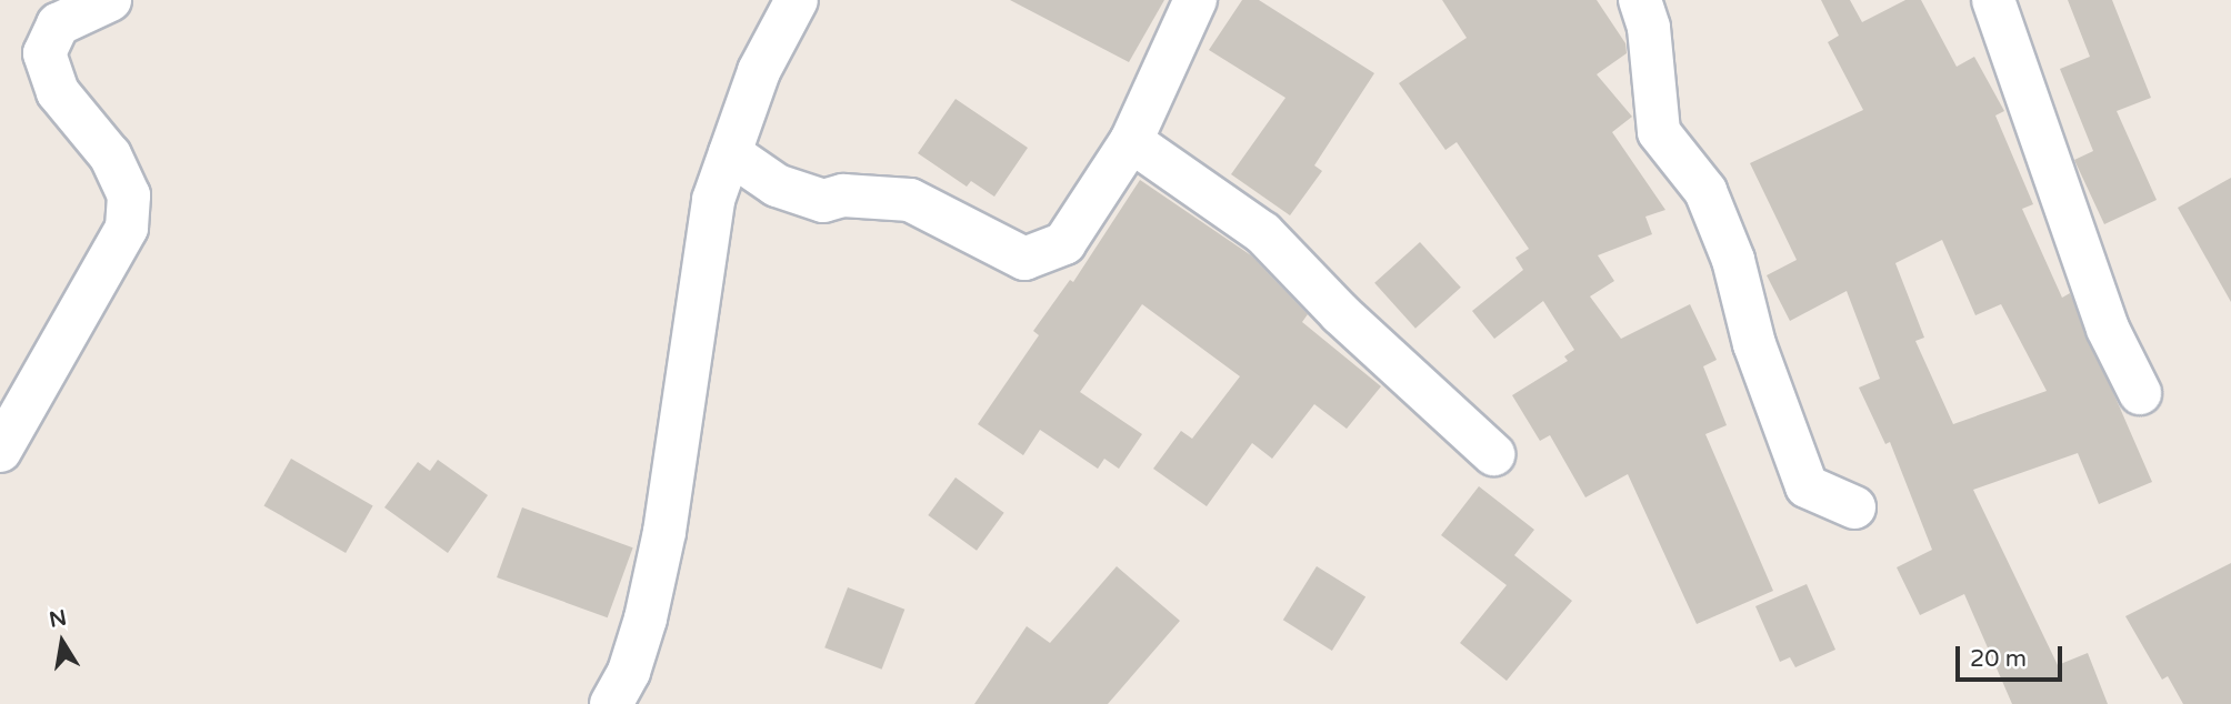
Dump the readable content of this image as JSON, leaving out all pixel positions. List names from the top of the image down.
{
  "scale_bar": "20 m",
  "north": "top"
}
